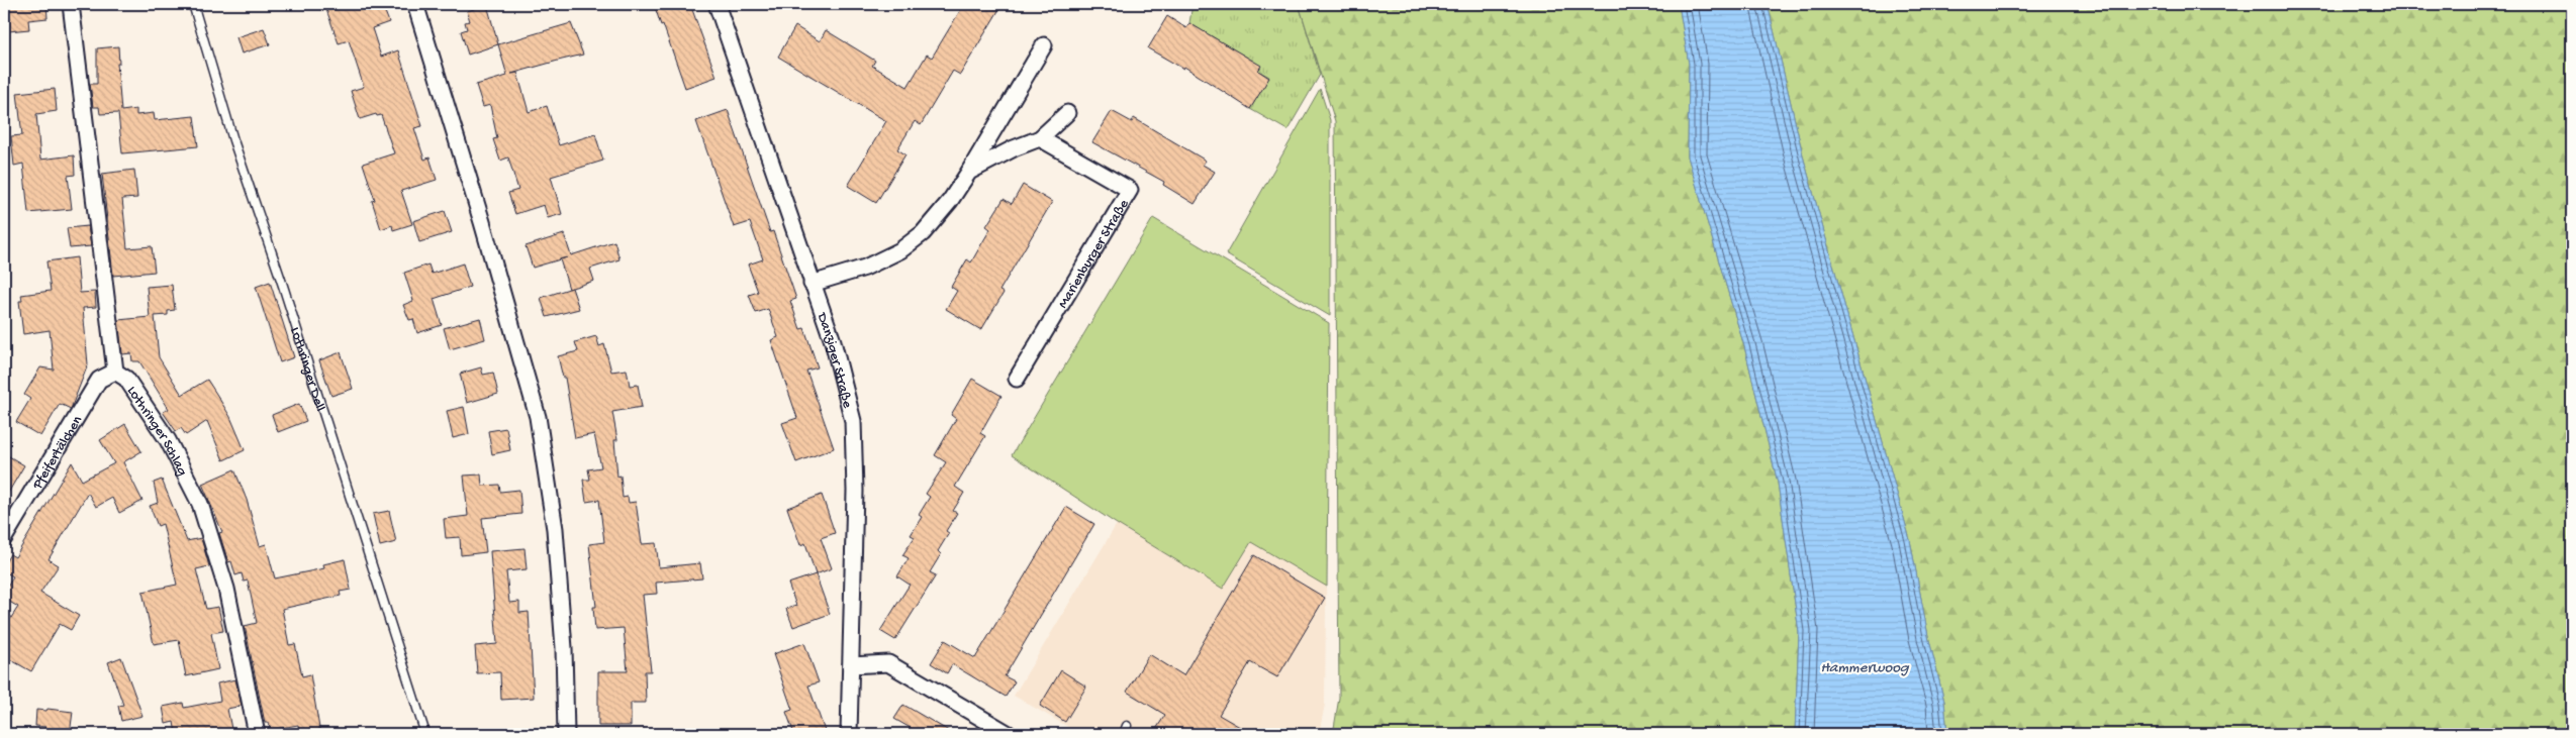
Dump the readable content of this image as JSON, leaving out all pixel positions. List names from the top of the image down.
{
  "streets": {
    "street": [
      "Marienburger Straße",
      "Danziger Straße",
      "Lothringer Schlag",
      "Pfeifertälchen"
    ],
    "lane": ["Lothringer Dell"]
  },
  "crossings": [
    ["Lothringer Schlag", "Pfeifertälchen"]
  ],
  "water": ["Hammerwoog"]
}
